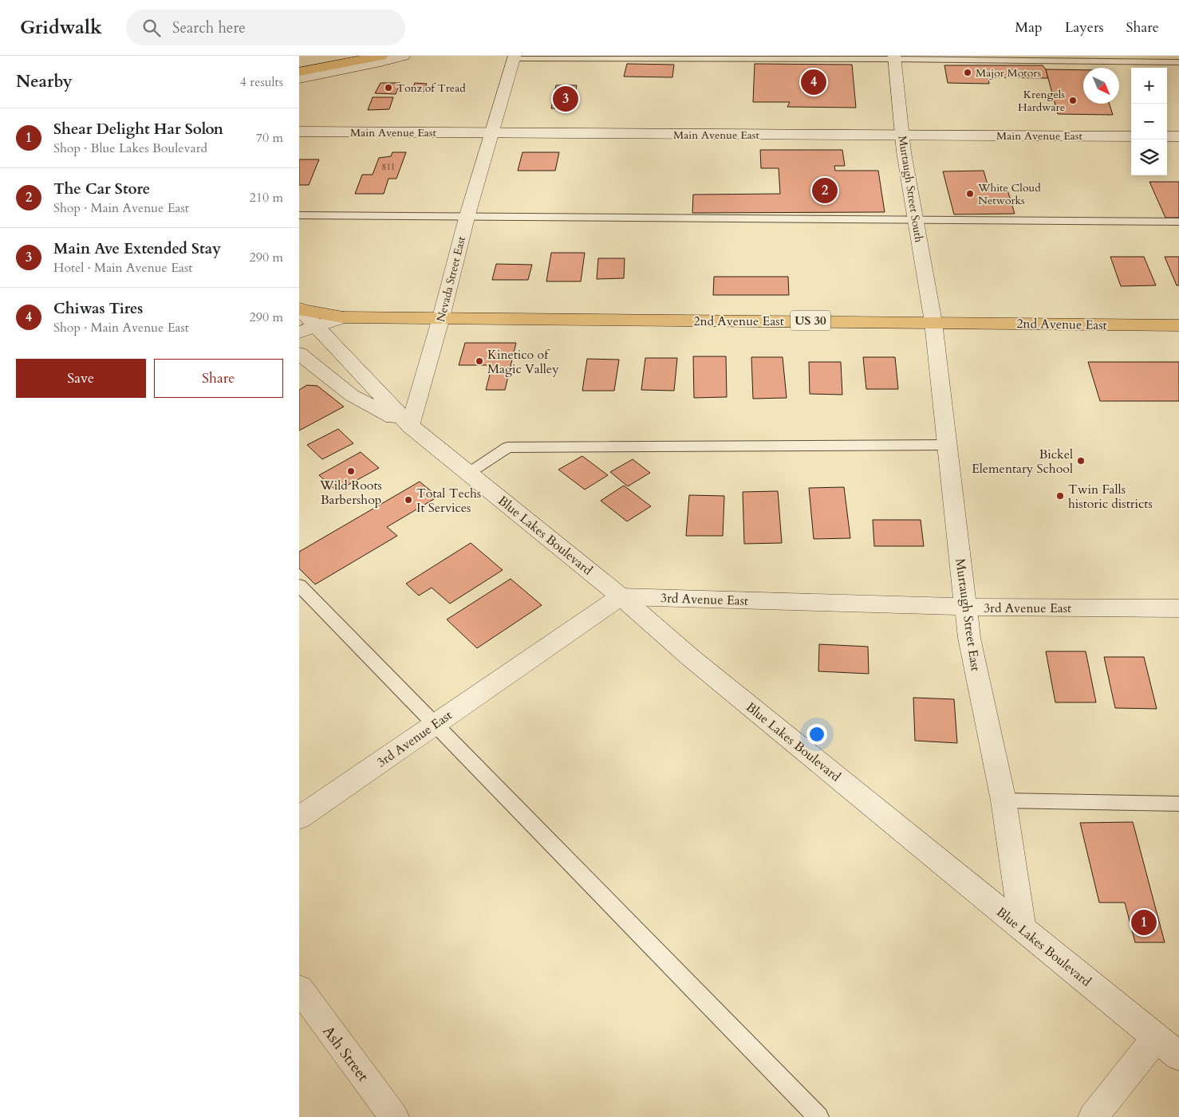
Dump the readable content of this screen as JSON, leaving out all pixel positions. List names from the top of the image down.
{
  "streets": {
    "main road": ["2nd Avenue East", "US 30"],
    "street": [
      "Main Avenue East",
      "Murtaugh Street South",
      "Nevada Street East",
      "Blue Lakes Boulevard",
      "3rd Avenue East",
      "Murtaugh Street East",
      "Ash Street"
    ]
  },
  "crossings": [
    ["Main Avenue East", "Murtaugh Street South"],
    ["Main Avenue East", "Nevada Street East"],
    ["Murtaugh Street South", "2nd Avenue East"],
    ["Murtaugh Street South", "Murtaugh Street East"],
    ["Nevada Street East", "2nd Avenue East"],
    ["Nevada Street East", "Blue Lakes Boulevard"],
    ["2nd Avenue East", "Murtaugh Street East"],
    ["Blue Lakes Boulevard", "3rd Avenue East"],
    ["Blue Lakes Boulevard", "Murtaugh Street East"],
    ["3rd Avenue East", "Murtaugh Street East"]
  ],
  "places": [
    "Major Motors",
    "Tonz of Tread",
    "Krengels Hardware",
    "White Cloud Networks",
    "Kinetico of Magic Valley",
    "Bickel Elementary School",
    "Wild Roots Barbershop",
    "Twin Falls historic districts",
    "Total Techs It Services"
  ],
  "house_numbers": ["811"],
  "north": "bottom right",
  "page": {
    "header": "Gridwalk",
    "search": "Search here",
    "nav": ["Map", "Layers", "Share"],
    "heading": ["Nearby", "4 results"],
    "map_buttons": ["+", "−"],
    "pins": [
      "4",
      "3",
      "2",
      "1"
    ],
    "list": [
      {
        "mark": "1",
        "name": "Shear Delight Har Solon",
        "note": "Shop · Blue Lakes Boulevard",
        "value": "70 m"
      },
      {
        "mark": "2",
        "name": "The Car Store",
        "note": "Shop · Main Avenue East",
        "value": "210 m"
      },
      {
        "mark": "3",
        "name": "Main Ave Extended Stay",
        "note": "Hotel · Main Avenue East",
        "value": "290 m"
      },
      {
        "mark": "4",
        "name": "Chiwas Tires",
        "note": "Shop · Main Avenue East",
        "value": "290 m"
      }
    ],
    "buttons": ["Save", "Share"]
  }
}
